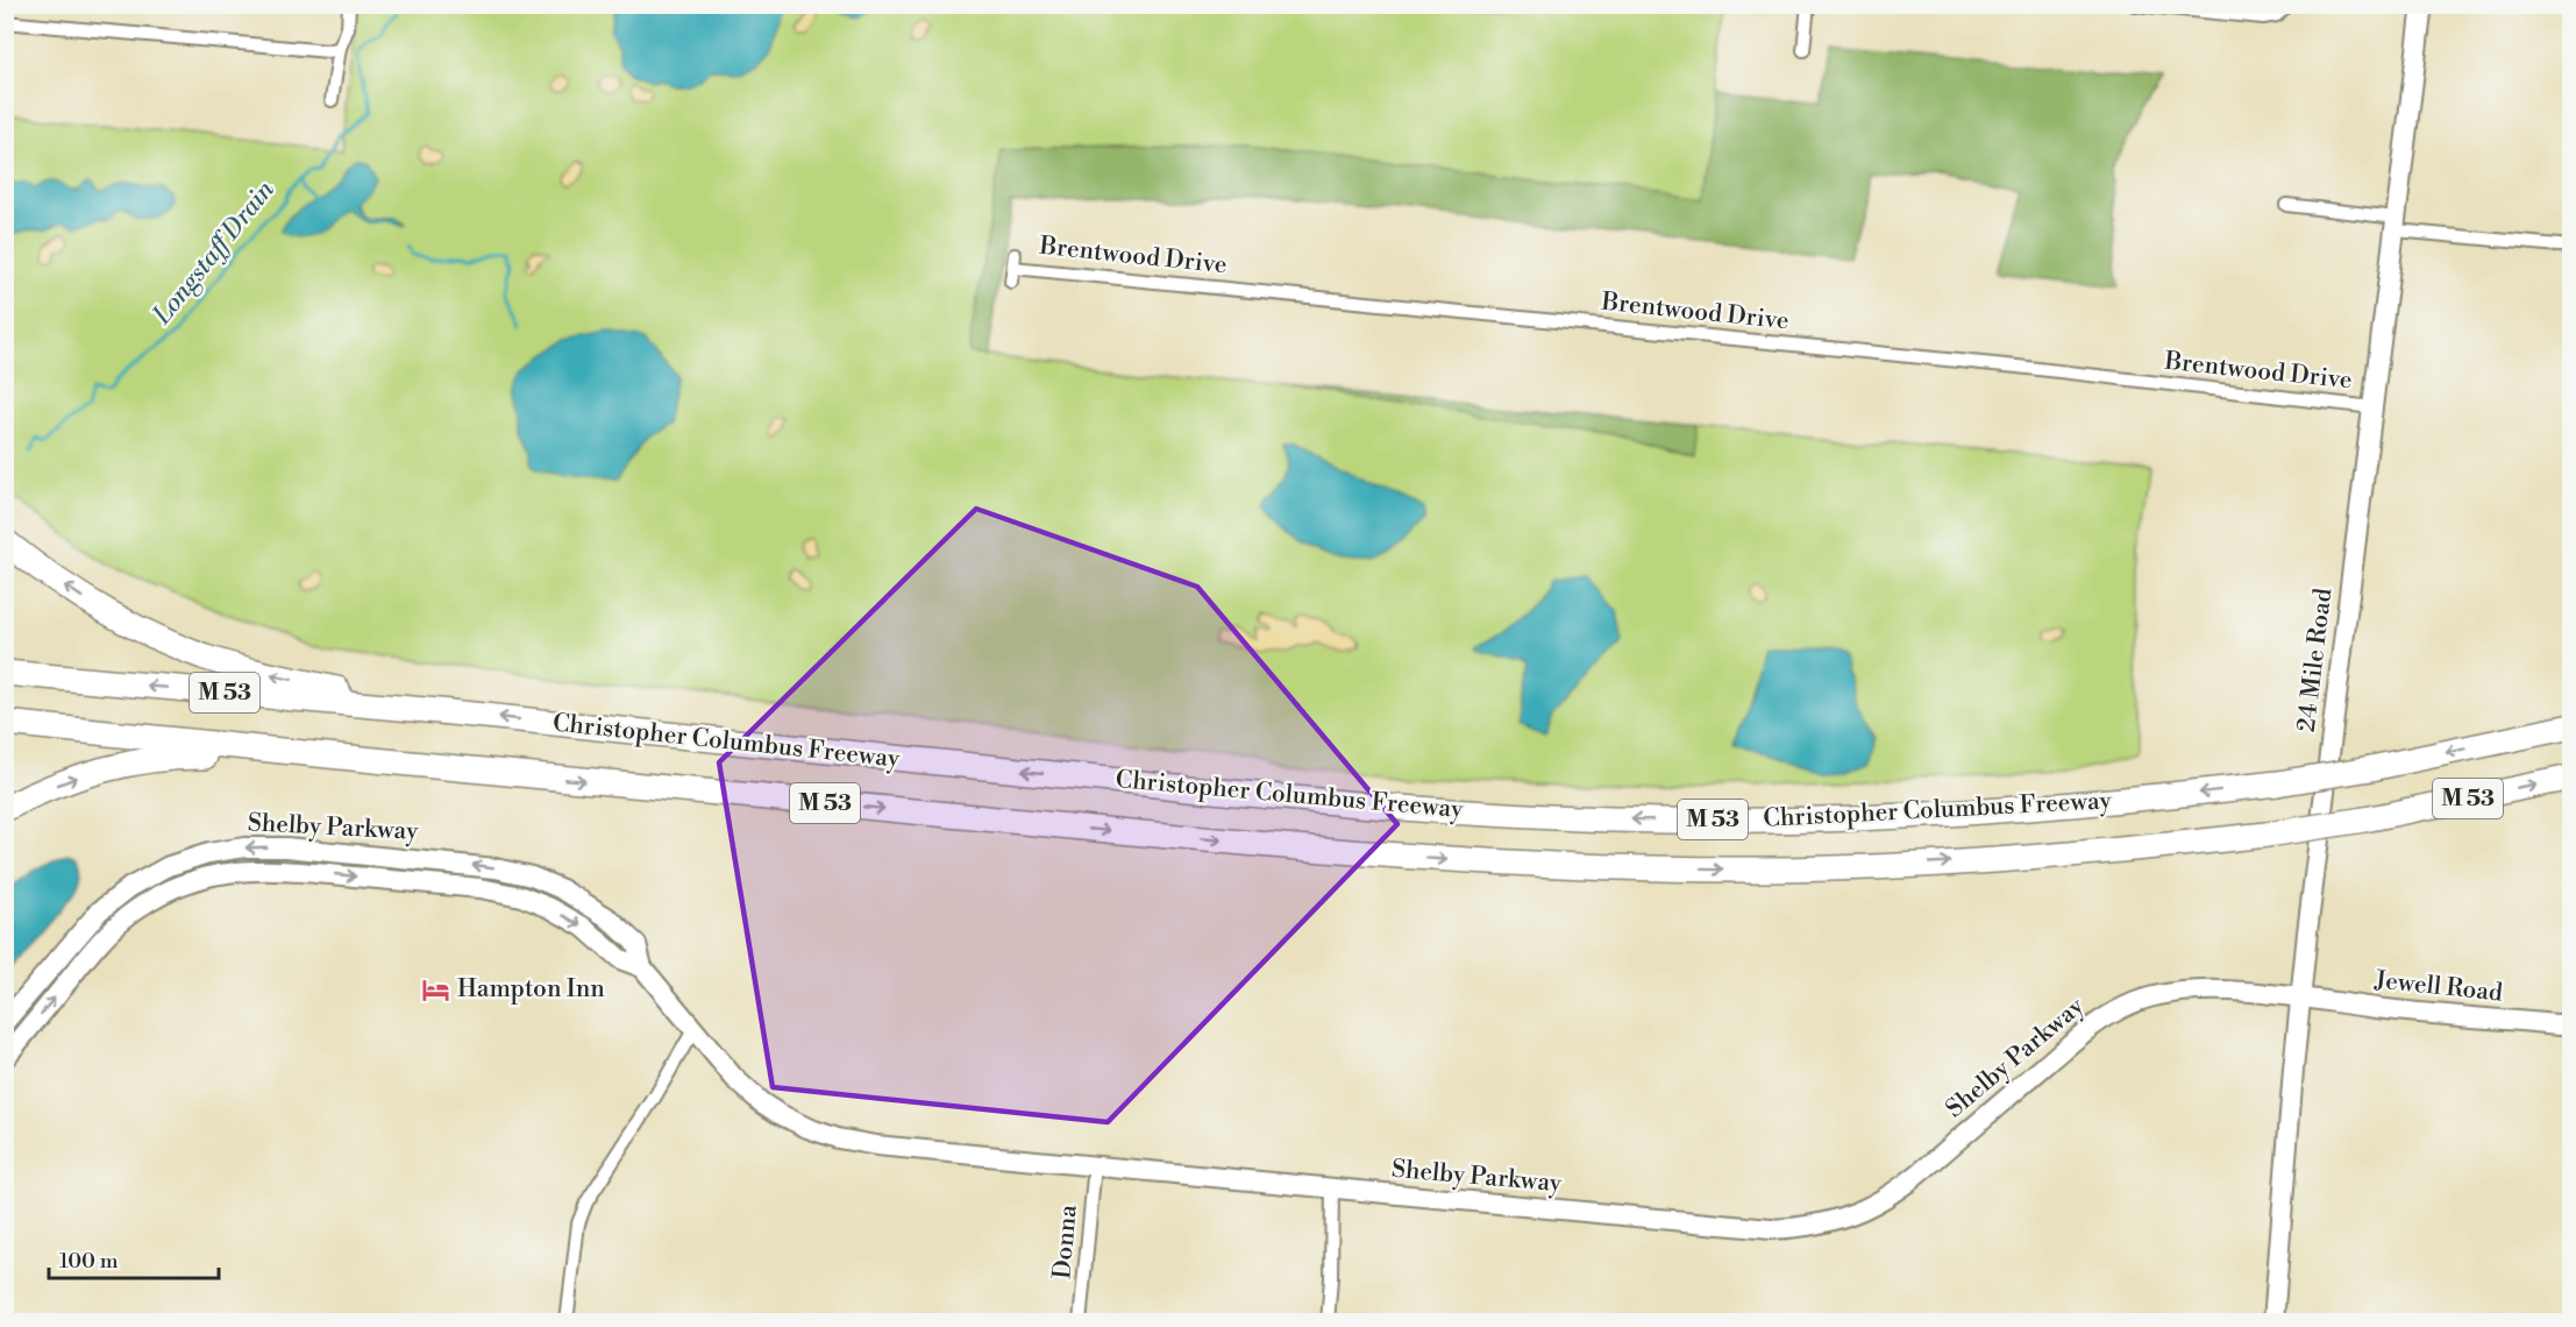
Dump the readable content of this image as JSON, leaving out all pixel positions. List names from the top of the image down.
{
  "streets": {
    "highway": ["M 53", "Christopher Columbus Freeway"],
    "street": [
      "Brentwood Drive",
      "24 Mile Road",
      "Shelby Parkway",
      "Jewell Road",
      "Donna"
    ]
  },
  "crossings": [
    ["Brentwood Drive", "24 Mile Road"],
    ["24 Mile Road", "Shelby Parkway"],
    ["24 Mile Road", "Jewell Road"],
    ["Shelby Parkway", "Jewell Road"],
    ["Shelby Parkway", "Donna"]
  ],
  "water": ["Longstaff Drain"],
  "places": {
    "hotel": ["Hampton Inn"]
  },
  "scale_bar": "100 m"
}
